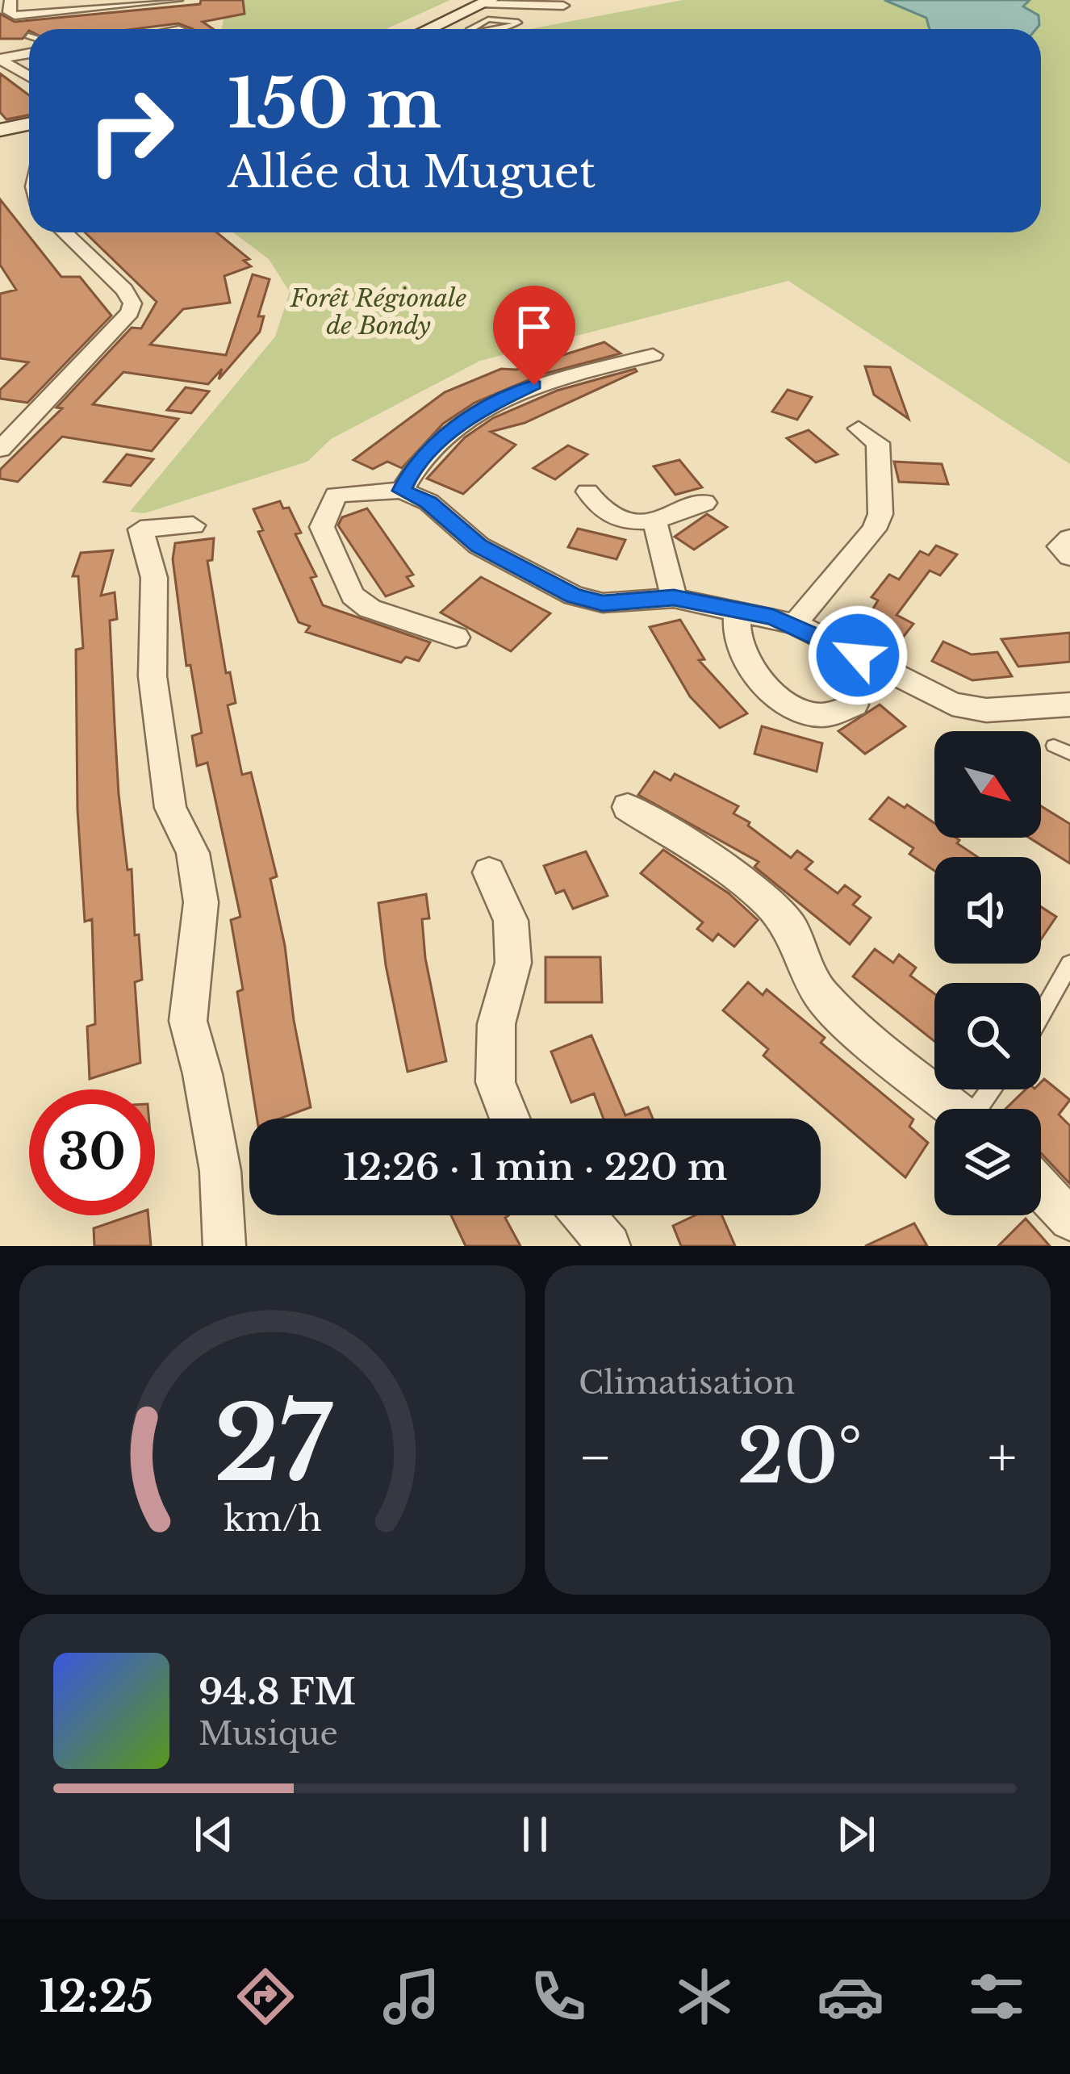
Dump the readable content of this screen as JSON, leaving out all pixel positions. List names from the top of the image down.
{
  "parks": ["Forêt Régionale de Bondy"],
  "north": "bottom right",
  "page": {
    "turn": ["150 m", "Allée du Muguet"],
    "limit": "30",
    "trip": "12:26 · 1 min · 220 m",
    "tile": "Climatisation",
    "heat": ["−", "20°", "+"],
    "song": ["94.8 FM", "Musique"],
    "tabs": "12:25",
    "gauge": ["27", "km/h"]
  }
}
